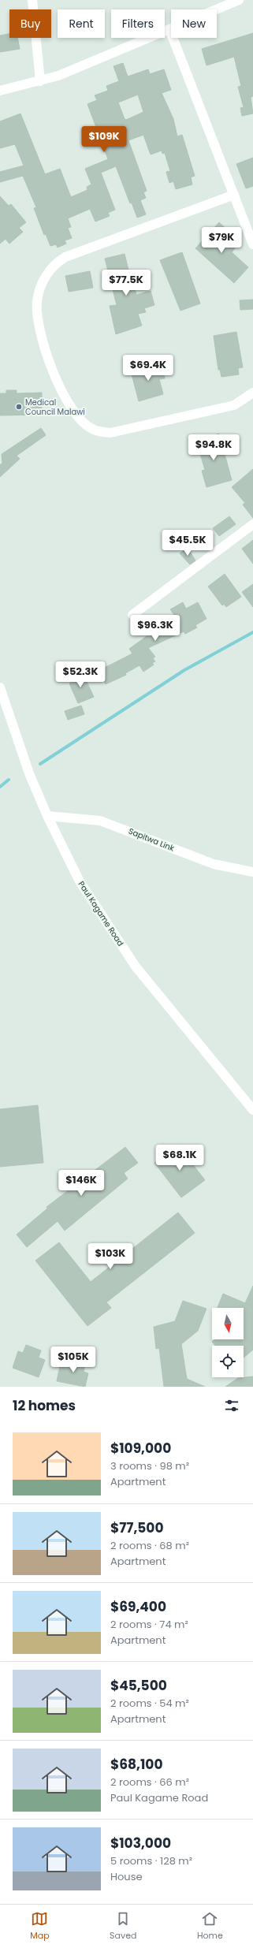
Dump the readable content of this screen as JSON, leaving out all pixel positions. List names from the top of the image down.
{
  "streets": {
    "street": ["Sapitwa Link", "Paul Kagame Road"]
  },
  "crossings": [
    ["Sapitwa Link", "Paul Kagame Road"]
  ],
  "places": ["Medical Council Malawi"],
  "north": "bottom",
  "page": {
    "chip": [
      "Buy",
      "Rent",
      "Filters",
      "New"
    ],
    "price": [
      "$109K",
      "$79K",
      "$77.5K",
      "$69.4K",
      "$94.8K",
      "$45.5K",
      "$96.3K",
      "$52.3K",
      "$68.1K",
      "$146K",
      "$103K",
      "$105K"
    ],
    "heading": "12 homes",
    "list": [
      {
        "name": "$109,000",
        "note": "3 rooms · 98 m² · Apartment"
      },
      {
        "name": "$77,500",
        "note": "2 rooms · 68 m² · Apartment"
      },
      {
        "name": "$69,400",
        "note": "2 rooms · 74 m² · Apartment"
      },
      {
        "name": "$45,500",
        "note": "2 rooms · 54 m² · Apartment"
      },
      {
        "name": "$68,100",
        "note": "2 rooms · 66 m² · Paul Kagame Road"
      },
      {
        "name": "$103,000",
        "note": "5 rooms · 128 m² · House"
      }
    ],
    "tabs": ["Map", "Saved", "Home"]
  }
}
